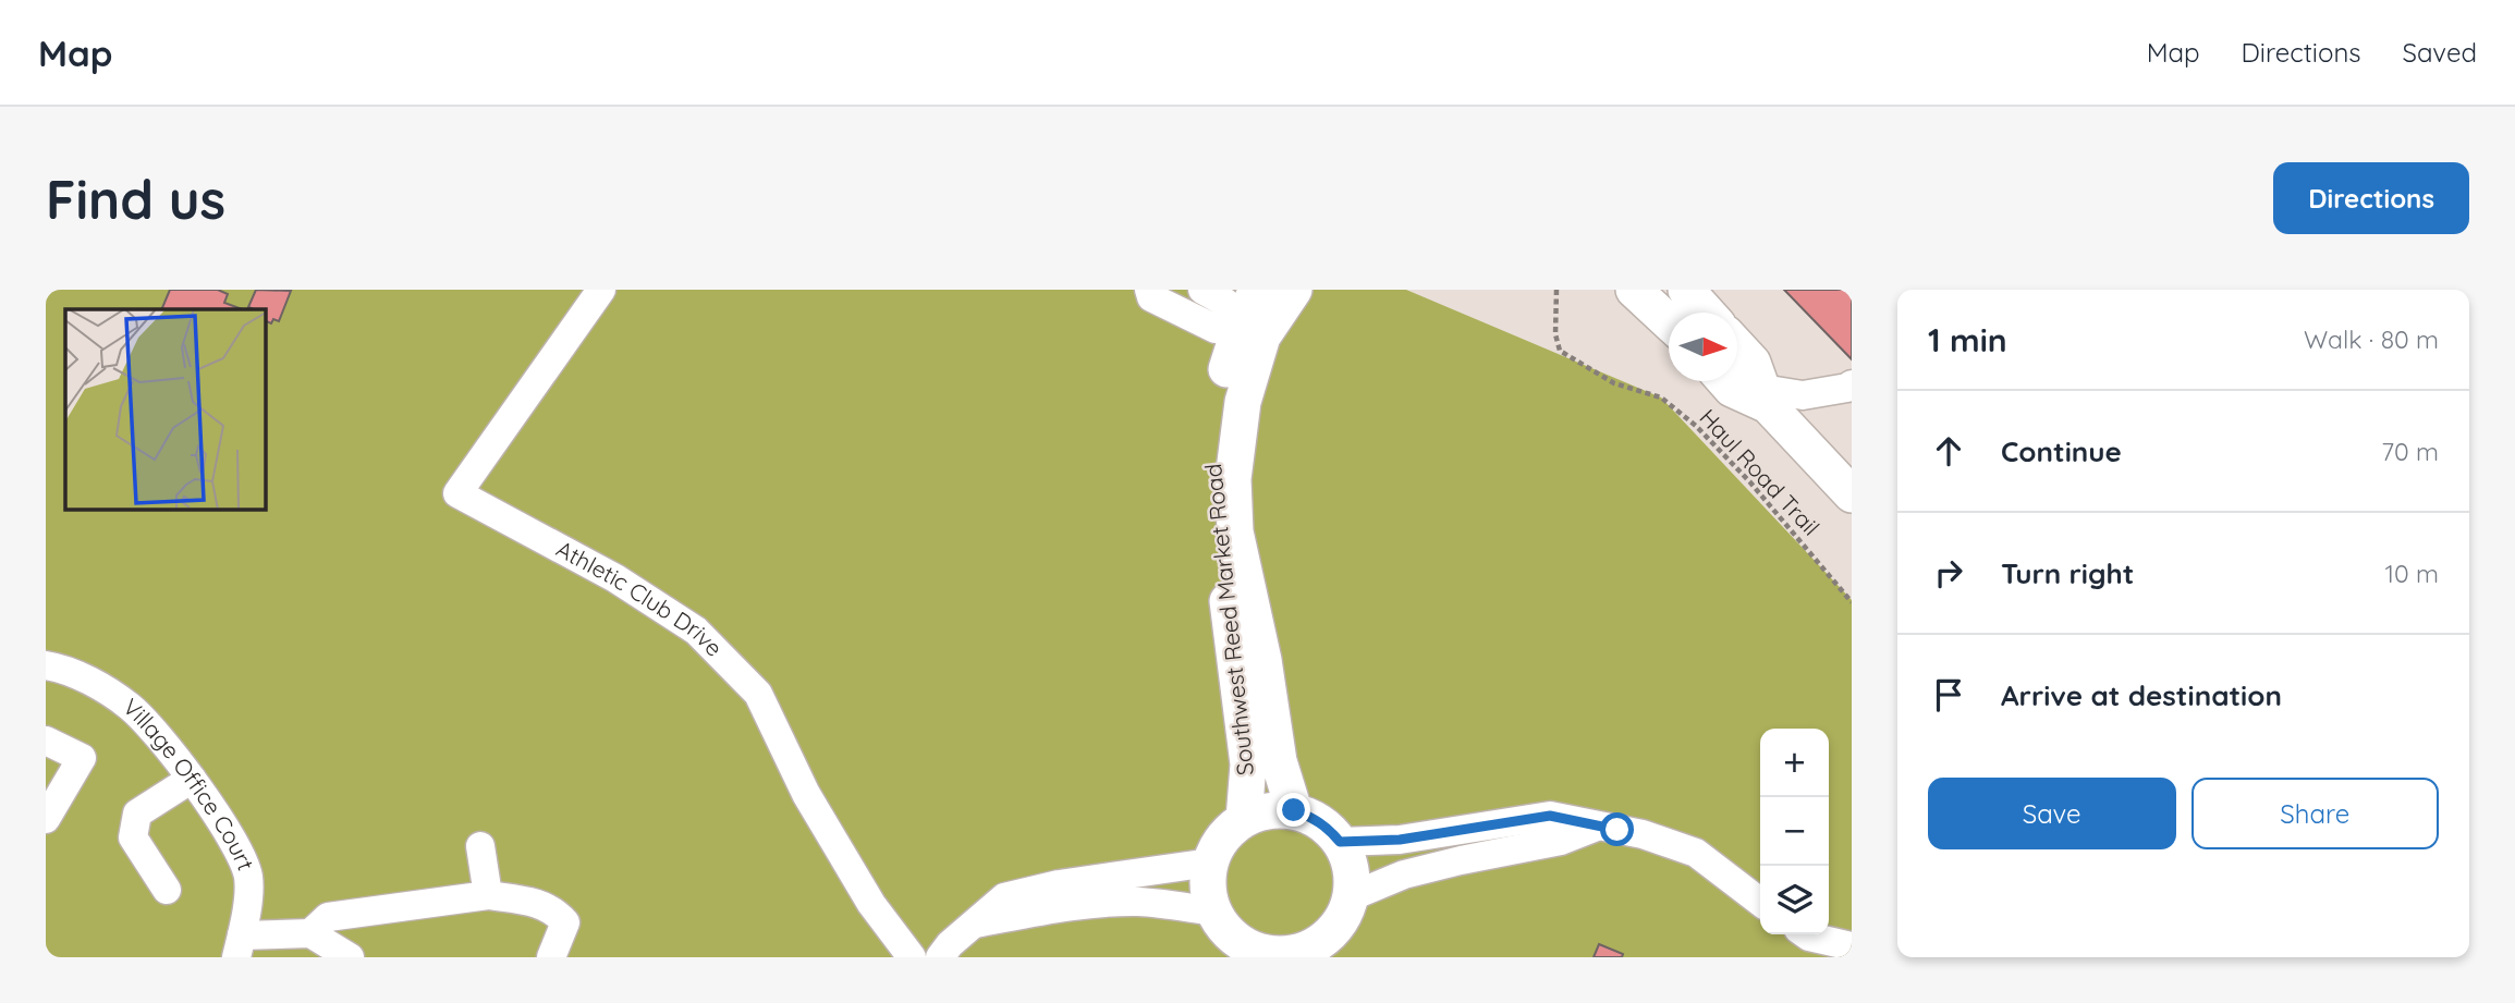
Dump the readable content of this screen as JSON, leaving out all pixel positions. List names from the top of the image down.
{
  "streets": {
    "main road": ["Southwest Reed Market Road"],
    "street": ["Athletic Club Drive", "Village Office Court"],
    "path": ["Haul Road Trail"]
  },
  "north": "right",
  "page": {
    "header": "Map",
    "nav": ["Map", "Directions", "Saved"],
    "buttons": [
      "Directions",
      ["Save", "Share"]
    ],
    "title": "Find us",
    "heading": ["1 min", "Walk · 80 m"],
    "list": [
      ["Continue", "70 m"],
      ["Turn right", "10 m"],
      "Arrive at destination"
    ],
    "map_buttons": ["+", "−"]
  }
}
